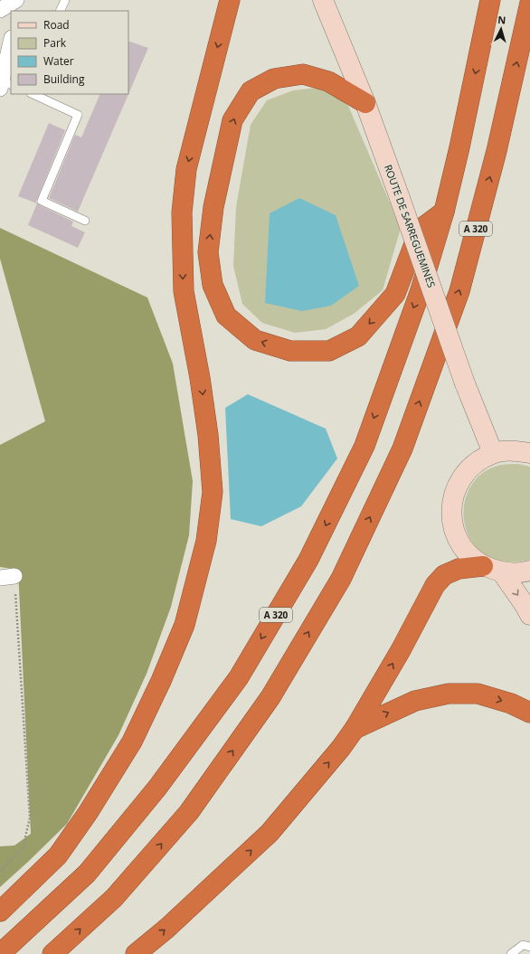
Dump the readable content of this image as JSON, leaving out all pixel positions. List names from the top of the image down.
{
  "streets": {
    "highway": ["A 320"],
    "main road": ["ROUTE DE SARREGUEMINES"]
  },
  "legend": [
    "Road",
    "Park",
    "Water",
    "Building"
  ],
  "north": "top"
}
